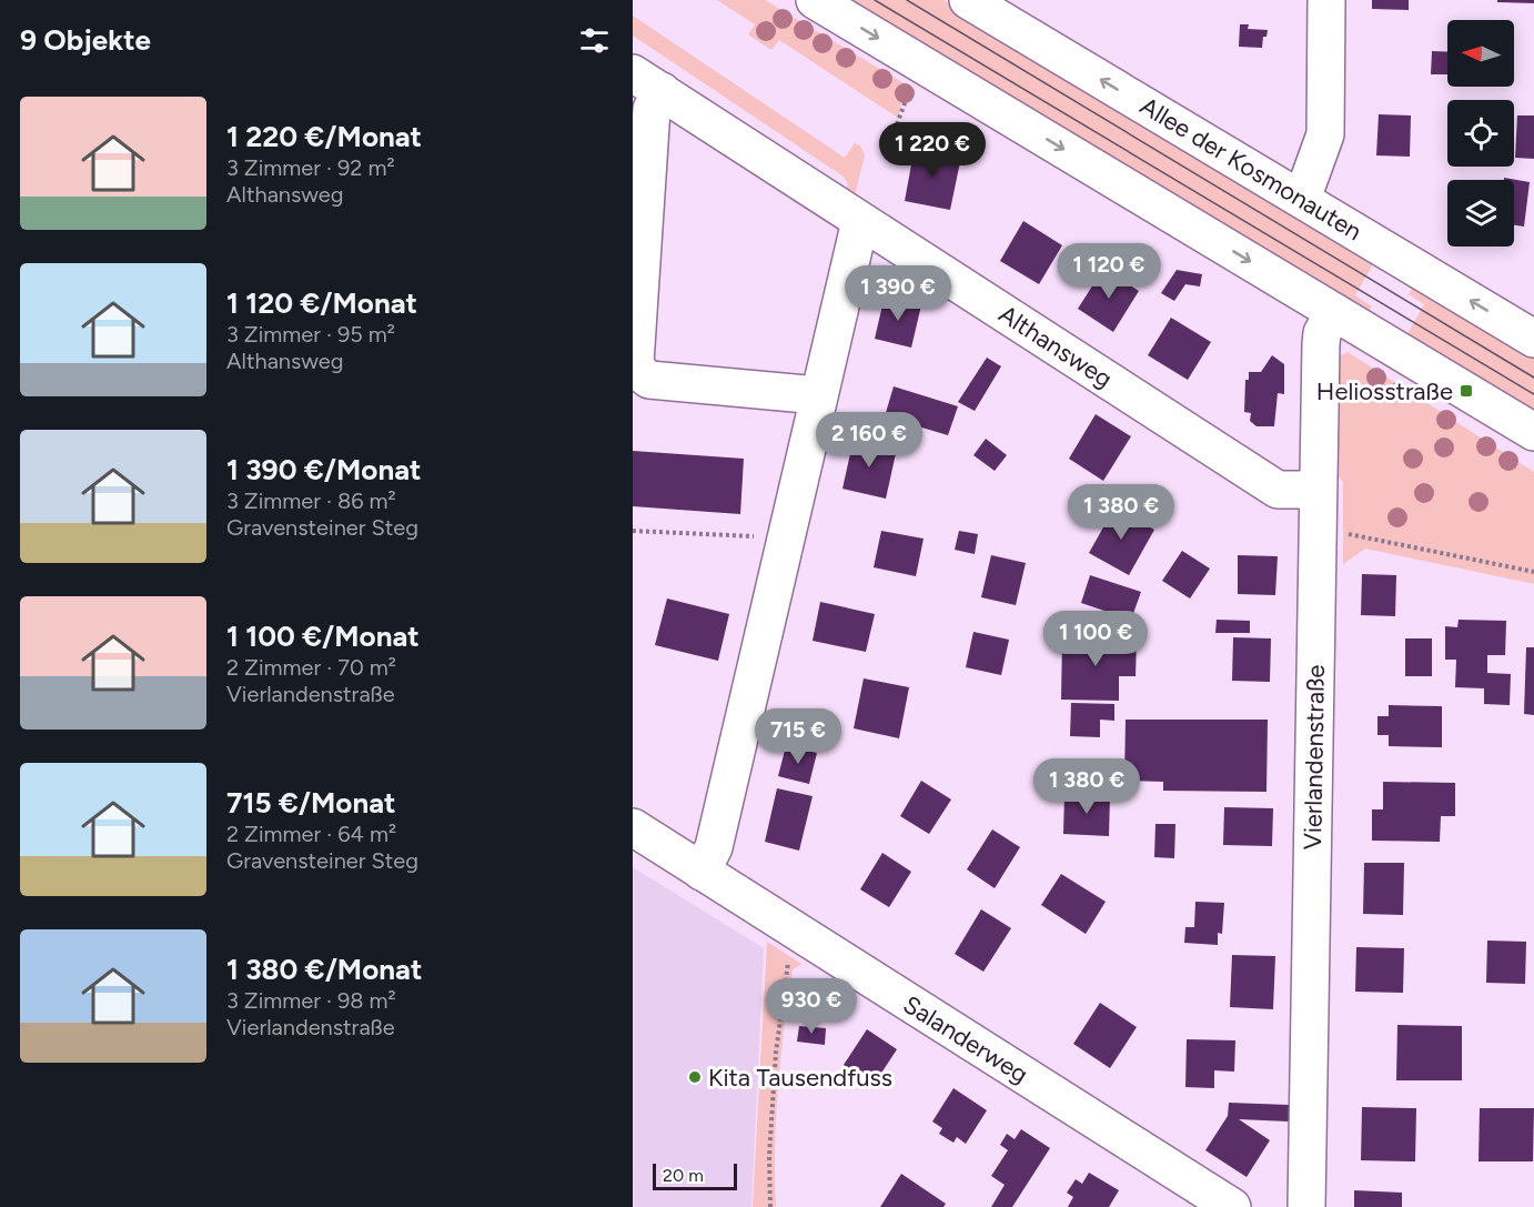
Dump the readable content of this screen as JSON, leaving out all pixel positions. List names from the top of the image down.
{
  "streets": {
    "street": [
      "Allee der Kosmonauten",
      "Althansweg",
      "Vierlandenstraße",
      "Salanderweg"
    ]
  },
  "crossings": [
    ["Althansweg", "Vierlandenstraße"]
  ],
  "places": {
    "transit": ["Heliosstraße"],
    "other": ["Kita Tausendfuss"]
  },
  "scale_bar": "20 m",
  "north": "left",
  "page": {
    "heading": "9 Objekte",
    "list": [
      {
        "name": "1 220 €/Monat",
        "note": "3 Zimmer · 92 m² · Althansweg"
      },
      {
        "name": "1 120 €/Monat",
        "note": "3 Zimmer · 95 m² · Althansweg"
      },
      {
        "name": "1 390 €/Monat",
        "note": "3 Zimmer · 86 m² · Gravensteiner Steg"
      },
      {
        "name": "1 100 €/Monat",
        "note": "2 Zimmer · 70 m² · Vierlandenstraße"
      },
      {
        "name": "715 €/Monat",
        "note": "2 Zimmer · 64 m² · Gravensteiner Steg"
      },
      {
        "name": "1 380 €/Monat",
        "note": "3 Zimmer · 98 m² · Vierlandenstraße"
      }
    ],
    "price": [
      "1 220 €",
      "1 120 €",
      "1 390 €",
      "2 160 €",
      "1 380 €",
      "1 100 €",
      "715 €",
      "1 380 €",
      "930 €"
    ],
    "scale": "20 m"
  }
}
